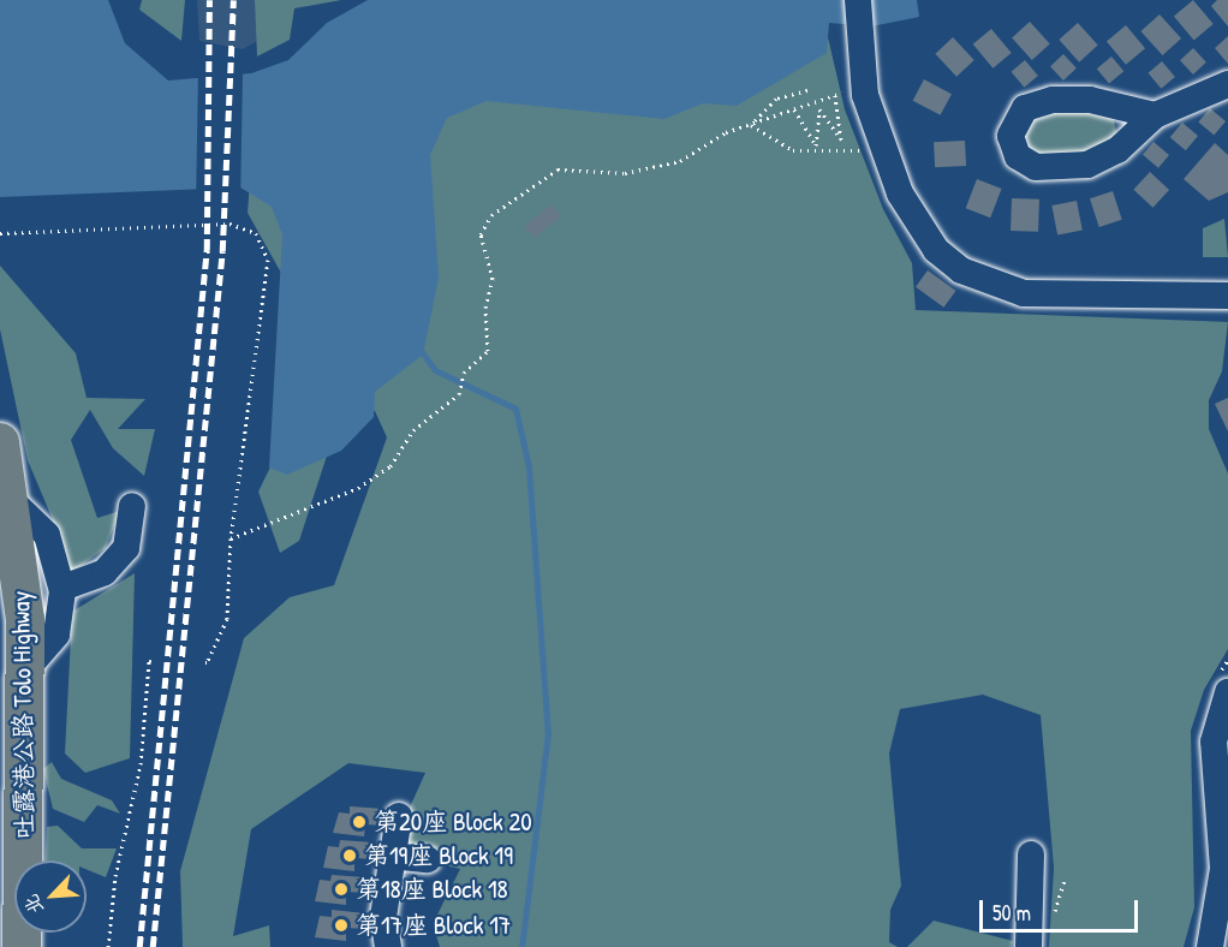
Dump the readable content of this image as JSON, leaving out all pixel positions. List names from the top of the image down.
{
  "streets": {
    "highway": ["吐露港公路 Tolo Highway"]
  },
  "places": [
    "第20座 Block 20",
    "第19座 Block 19",
    "第18座 Block 18",
    "第17座 Block 17"
  ],
  "scale_bar": "50 m",
  "north": "bottom left"
}
